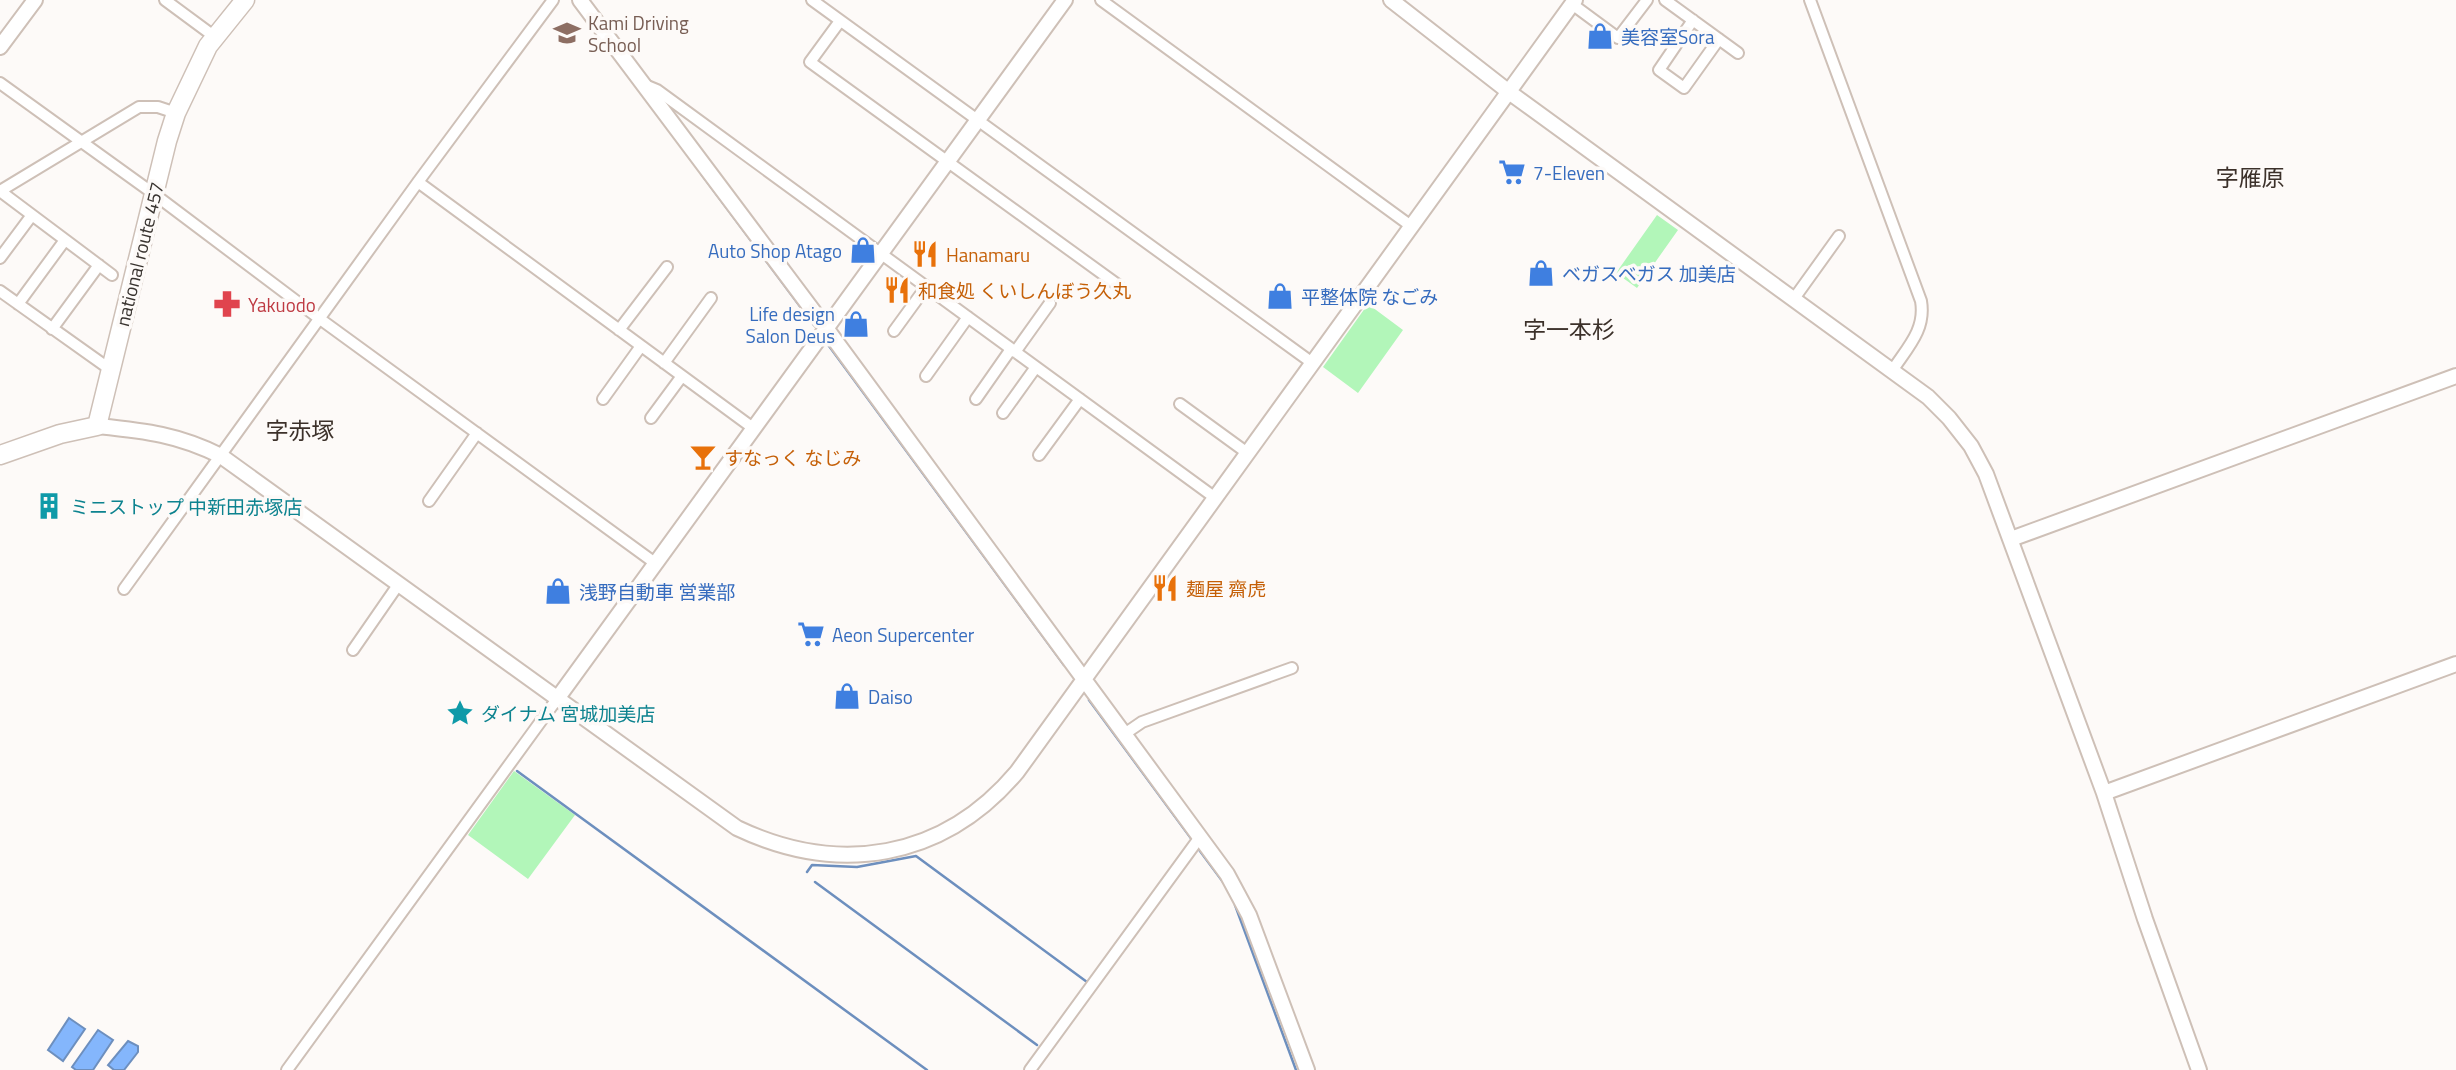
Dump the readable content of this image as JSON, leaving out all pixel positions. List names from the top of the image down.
{
  "streets": {
    "highway": ["national route 457"]
  },
  "districts": ["字雁原", "字一本杉", "字赤塚"],
  "places": {
    "school or university": ["Kami Driving School"],
    "shop": [
      "美容室Sora",
      "Auto Shop Atago",
      "ベガスベガス 加美店",
      "平整体院 なごみ",
      "Life design Salon Deus",
      "浅野自動車 営業部",
      "Daiso"
    ],
    "supermarket": ["7-Eleven", "Aeon Supercenter"],
    "restaurant": ["Hanamaru", "和食処 くいしんぼう久丸", "麺屋 齋虎"],
    "pharmacy": ["Yakuodo"],
    "bar": ["すなっく なじみ"],
    "building": ["ミニストップ 中新田赤塚店"],
    "place": ["ダイナム 宮城加美店"]
  }
}
